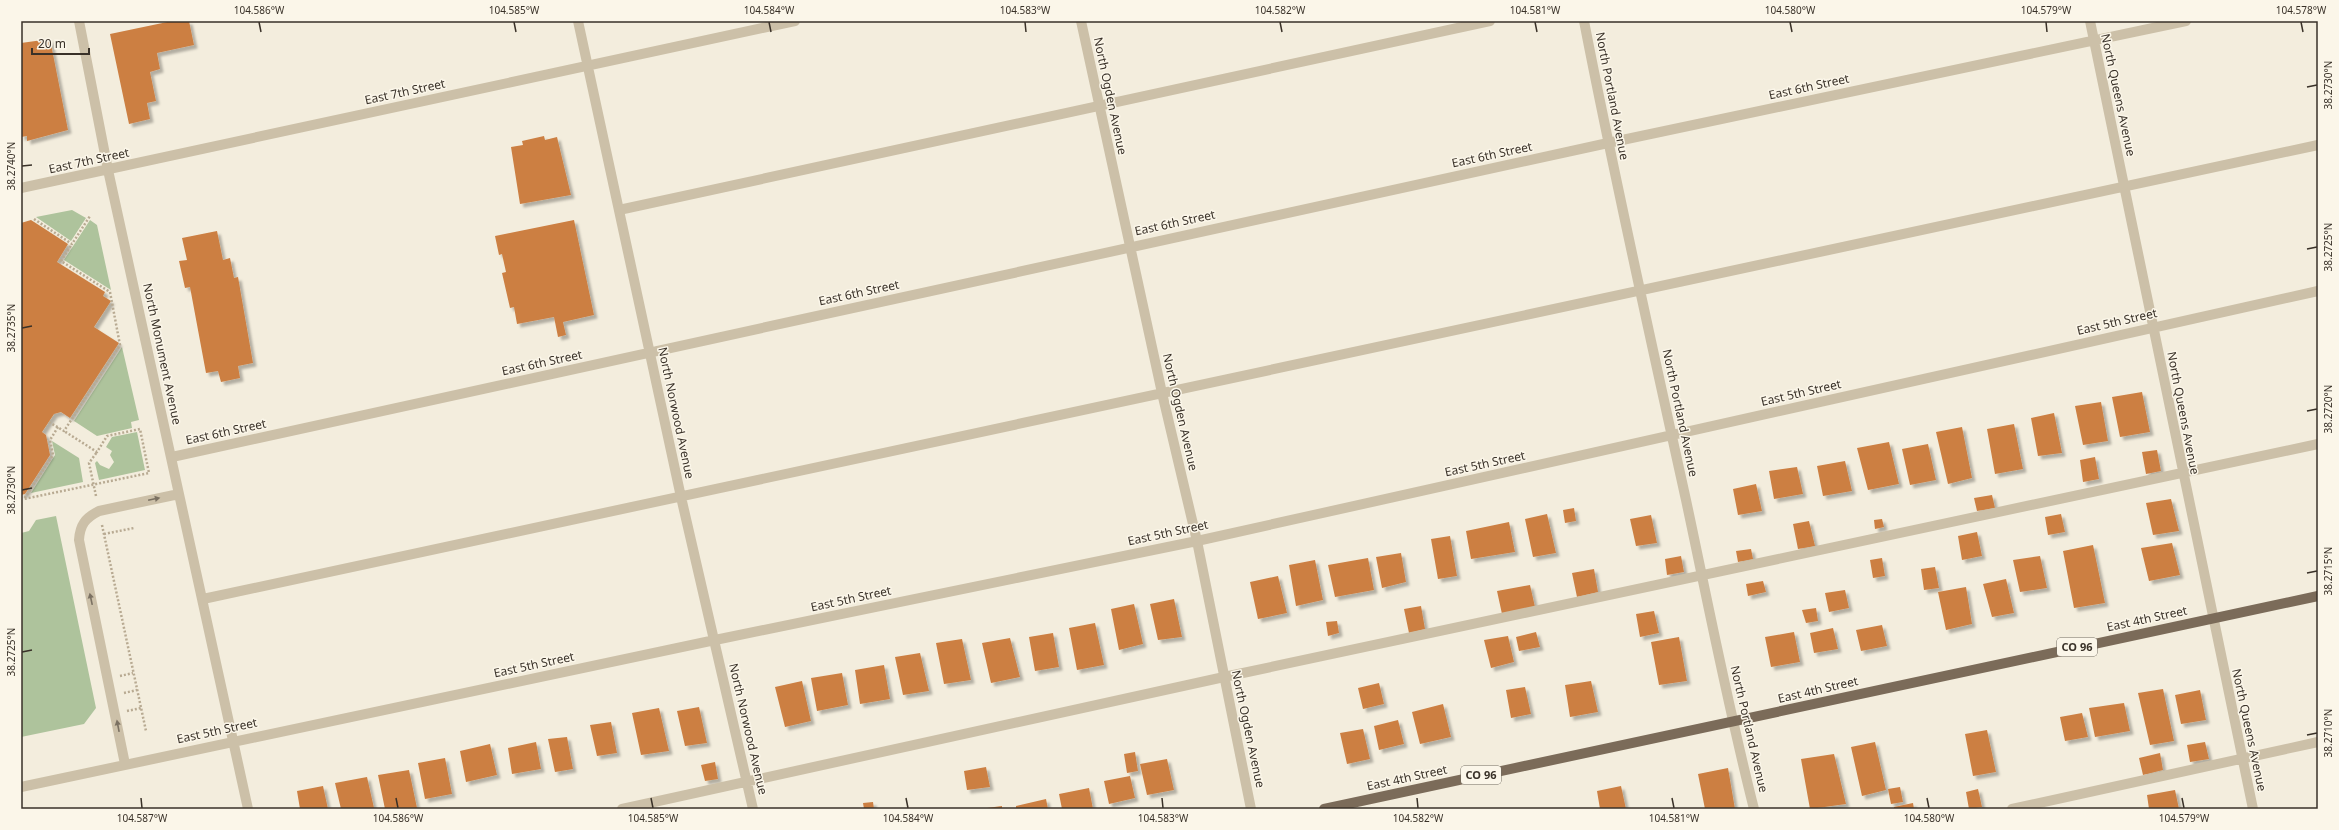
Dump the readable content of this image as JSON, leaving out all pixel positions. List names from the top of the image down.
{
  "streets": {
    "main road": ["East 4th Street", "CO 96"],
    "street": [
      "East 6th Street",
      "East 7th Street",
      "North Queens Avenue",
      "North Ogden Avenue",
      "North Portland Avenue",
      "East 5th Street",
      "North Monument Avenue",
      "North Norwood Avenue"
    ]
  },
  "crossings": [
    ["East 6th Street", "North Queens Avenue"],
    ["East 6th Street", "North Ogden Avenue"],
    ["East 6th Street", "North Portland Avenue"],
    ["East 6th Street", "North Monument Avenue"],
    ["East 6th Street", "North Norwood Avenue"],
    ["East 7th Street", "North Monument Avenue"],
    ["East 7th Street", "North Norwood Avenue"],
    ["North Queens Avenue", "East 5th Street"],
    ["North Queens Avenue", "East 4th Street"],
    ["North Ogden Avenue", "East 5th Street"],
    ["North Portland Avenue", "East 5th Street"],
    ["North Portland Avenue", "East 4th Street"],
    ["East 5th Street", "North Monument Avenue"],
    ["East 5th Street", "North Norwood Avenue"]
  ],
  "scale_bar": "20 m",
  "coordinates": [
    "104.586°W",
    "104.585°W",
    "104.584°W",
    "104.583°W",
    "104.582°W",
    "104.581°W",
    "104.580°W",
    "104.579°W",
    "104.578°W",
    "38.2730°N",
    "38.2740°N",
    "38.2725°N",
    "38.2735°N",
    "38.2720°N",
    "38.2715°N",
    "38.2710°N",
    "104.587°W"
  ]
}
